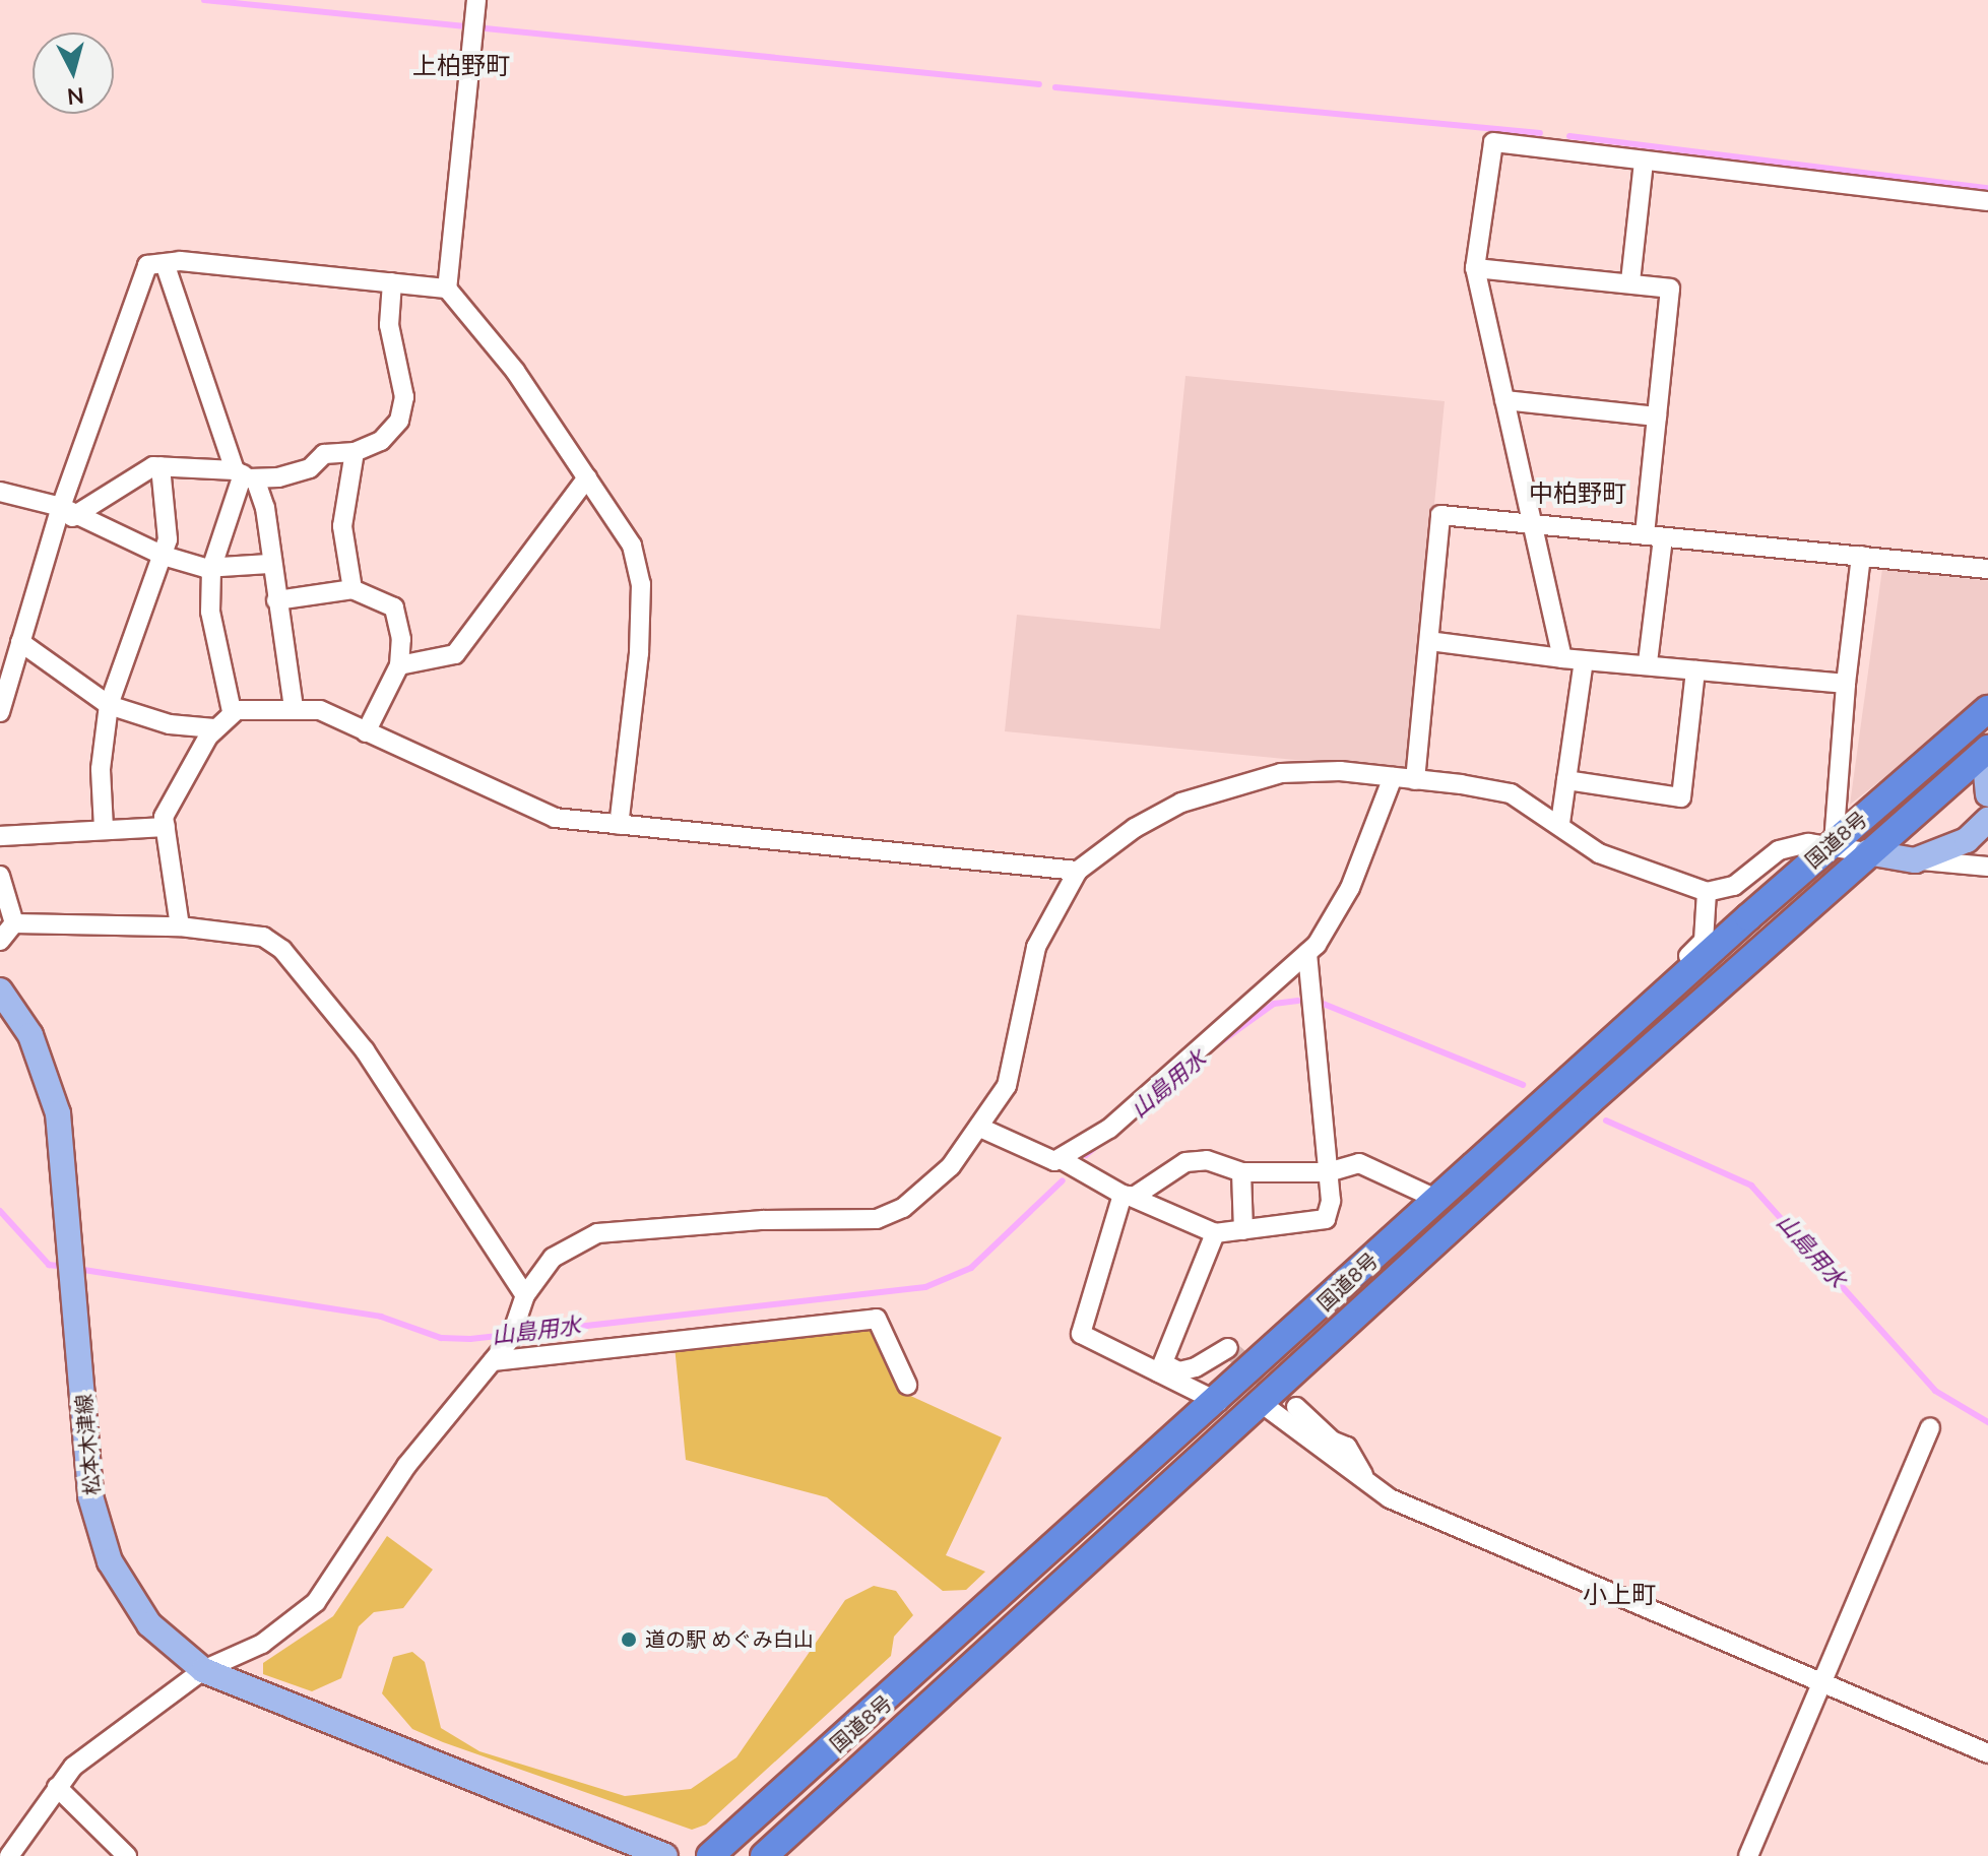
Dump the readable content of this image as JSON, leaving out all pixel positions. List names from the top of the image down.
{
  "streets": {
    "highway": ["国道8号"],
    "main road": ["松本木津線"]
  },
  "districts": ["上柏野町", "中柏野町", "小上町"],
  "water": ["山島用水"],
  "places": ["道の駅 めぐみ白山"],
  "north": "bottom"
}
